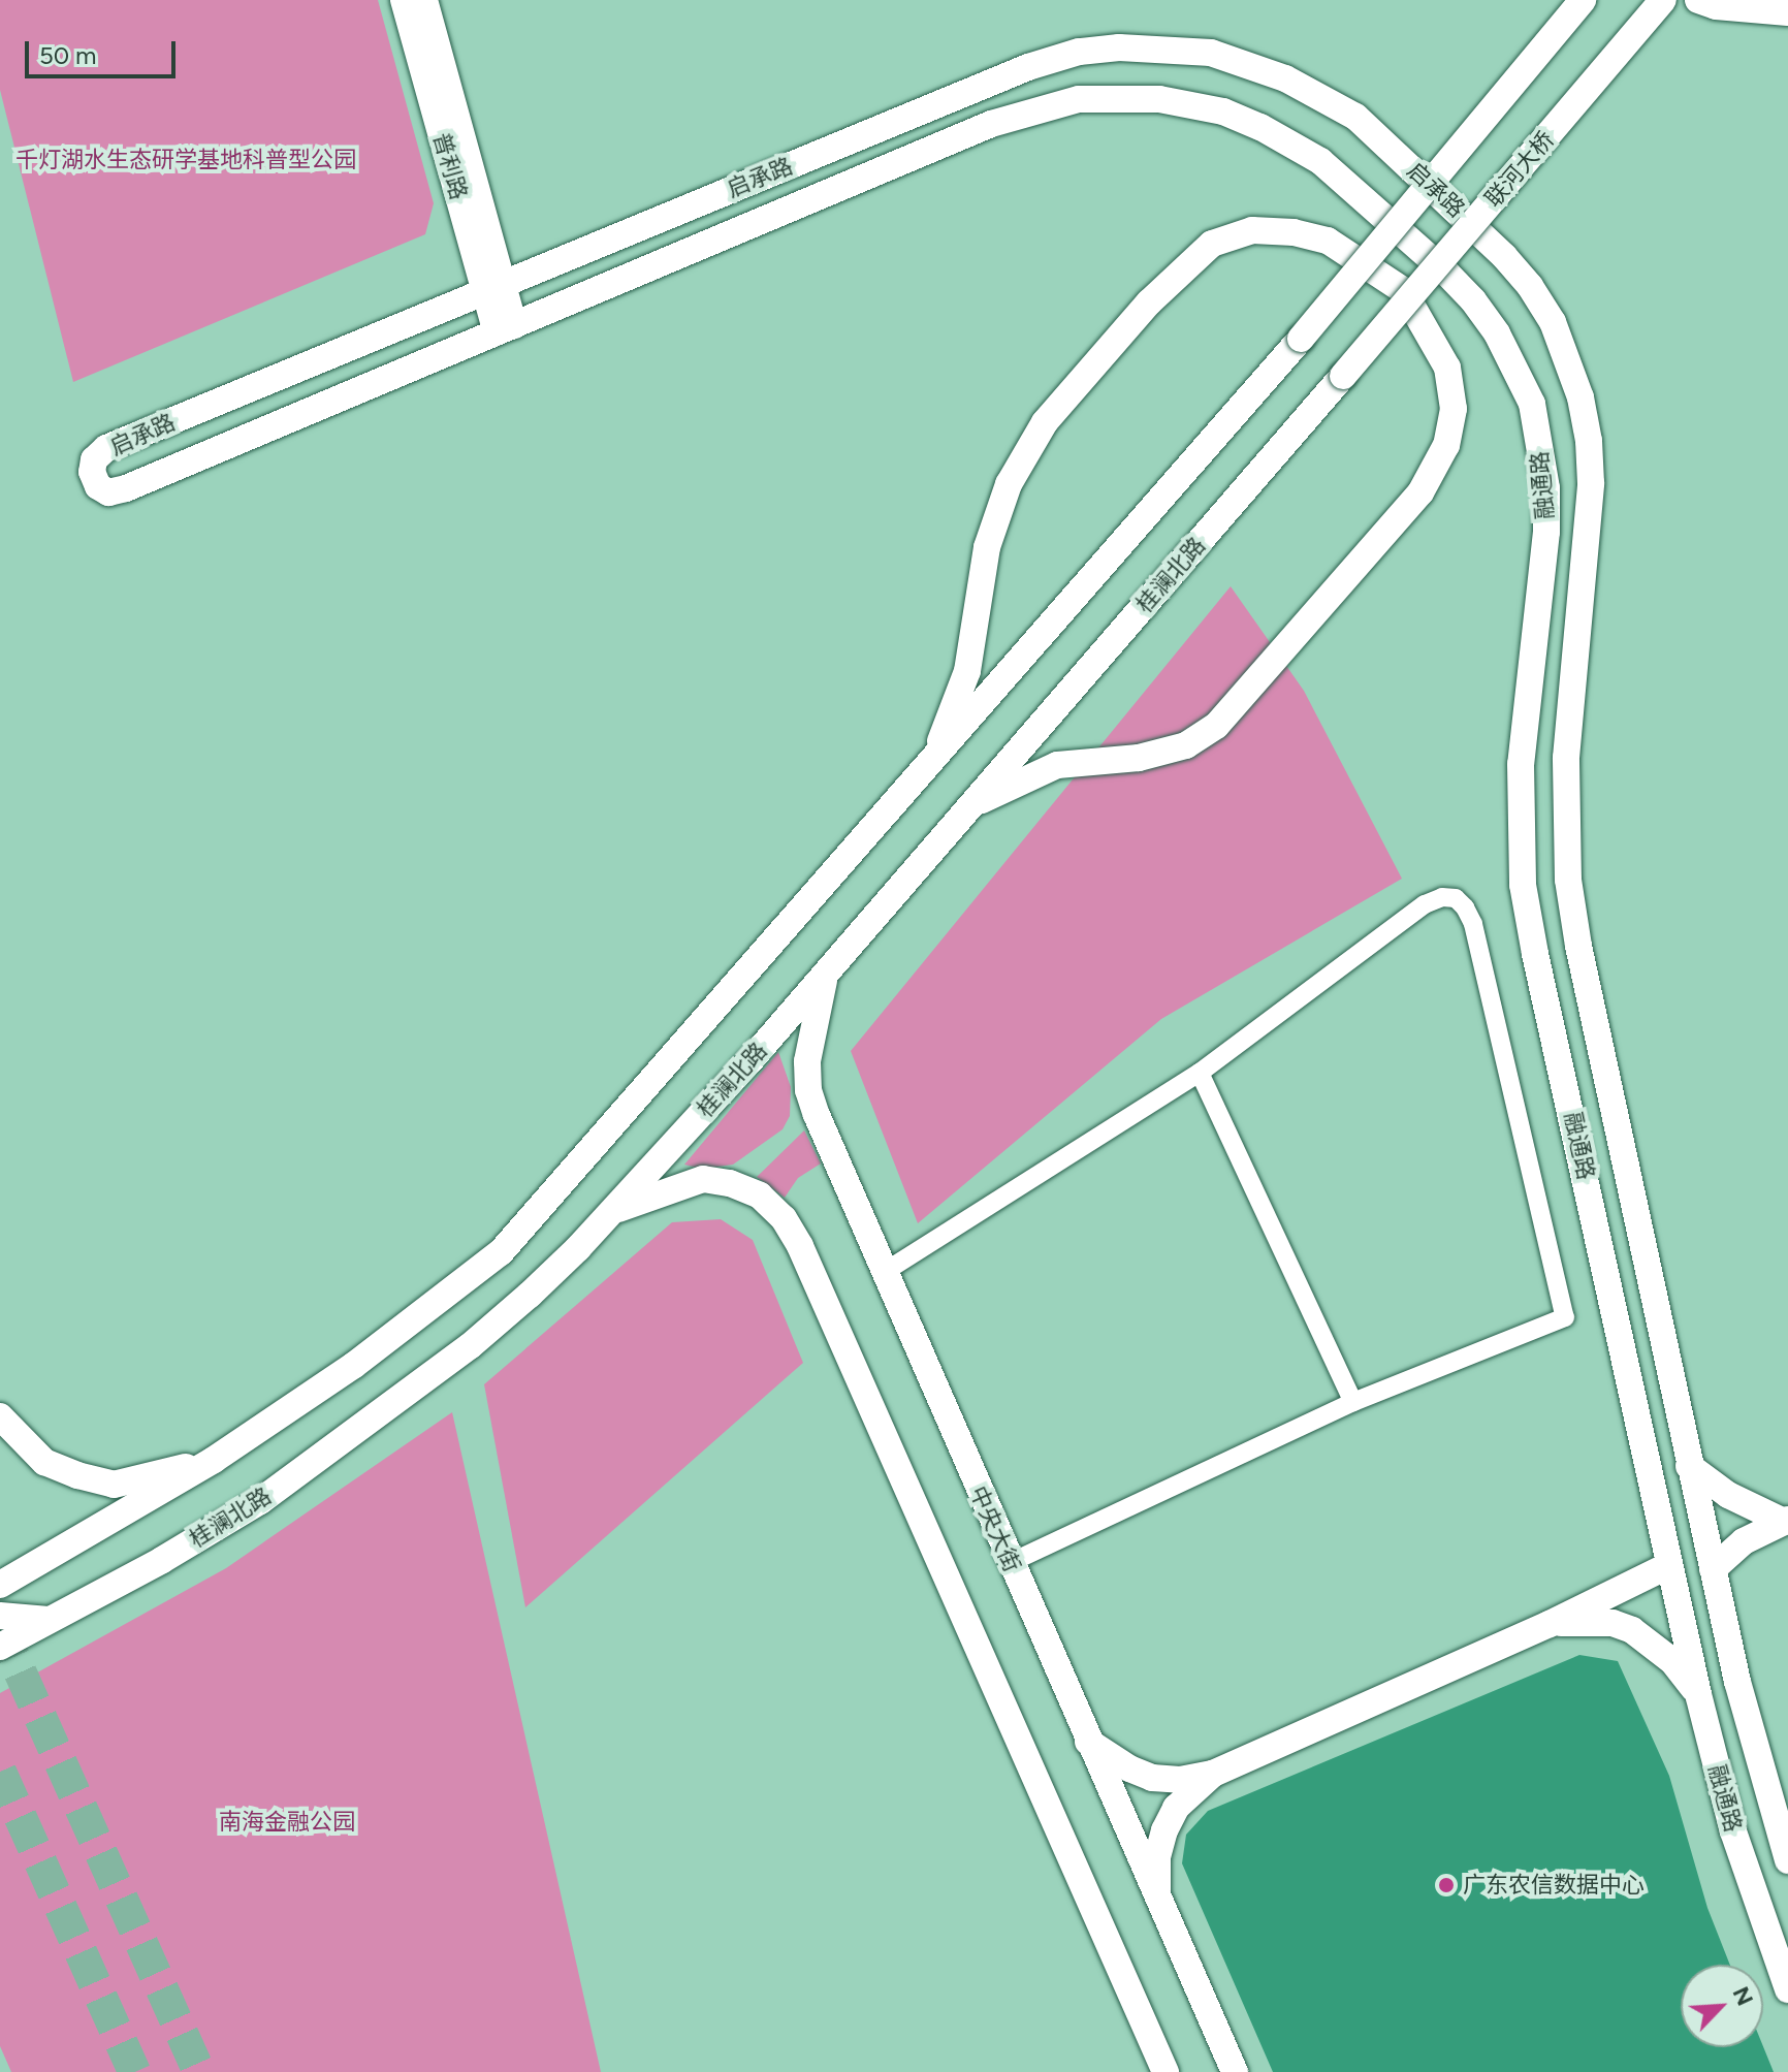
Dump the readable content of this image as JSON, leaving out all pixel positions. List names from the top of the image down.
{
  "streets": {
    "main road": [
      "普利路",
      "联河大桥",
      "启承路",
      "融通路",
      "桂澜北路",
      "中央大街"
    ]
  },
  "crossings": [
    ["普利路", "启承路"],
    ["联河大桥", "桂澜北路"],
    ["启承路", "融通路"],
    ["桂澜北路", "中央大街"]
  ],
  "parks": ["千灯湖水生态研学基地科普型公园", "南海金融公园"],
  "places": ["广东农信数据中心"],
  "scale_bar": "50 m",
  "north": "top right"
}
